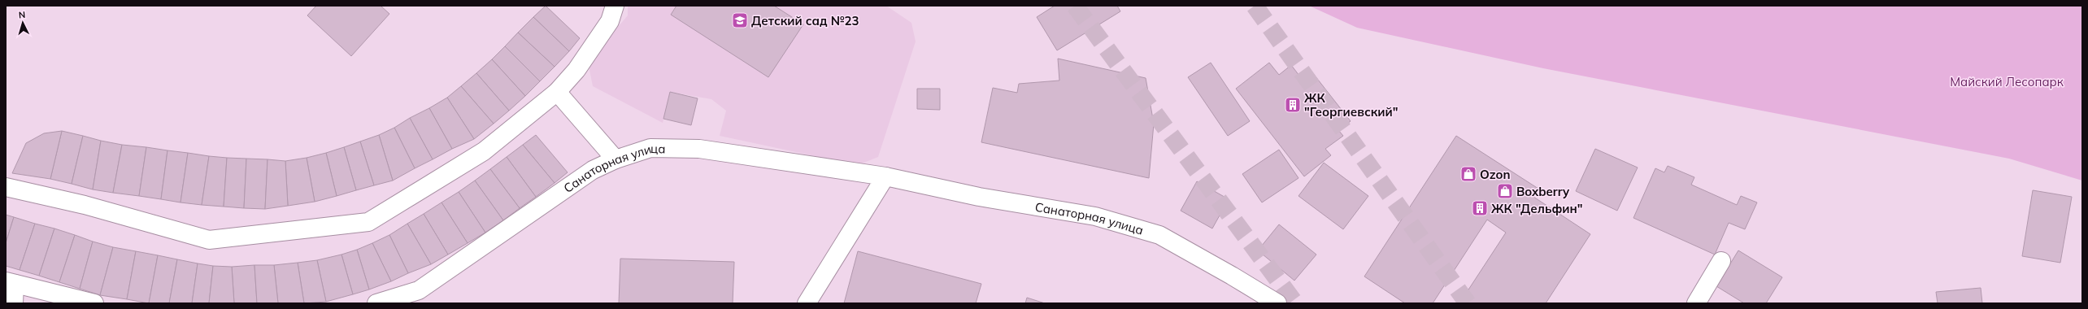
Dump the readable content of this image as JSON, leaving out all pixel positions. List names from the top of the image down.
{
  "streets": {
    "street": ["Санаторная улица"]
  },
  "parks": ["Майский Лесопарк"],
  "places": {
    "school or university": ["Детский сад №23"],
    "building": ["ЖК \"Георгиевский\"", "ЖК \"Дельфин\""],
    "shop": ["Ozon", "Boxberry"]
  },
  "north": "top"
}
